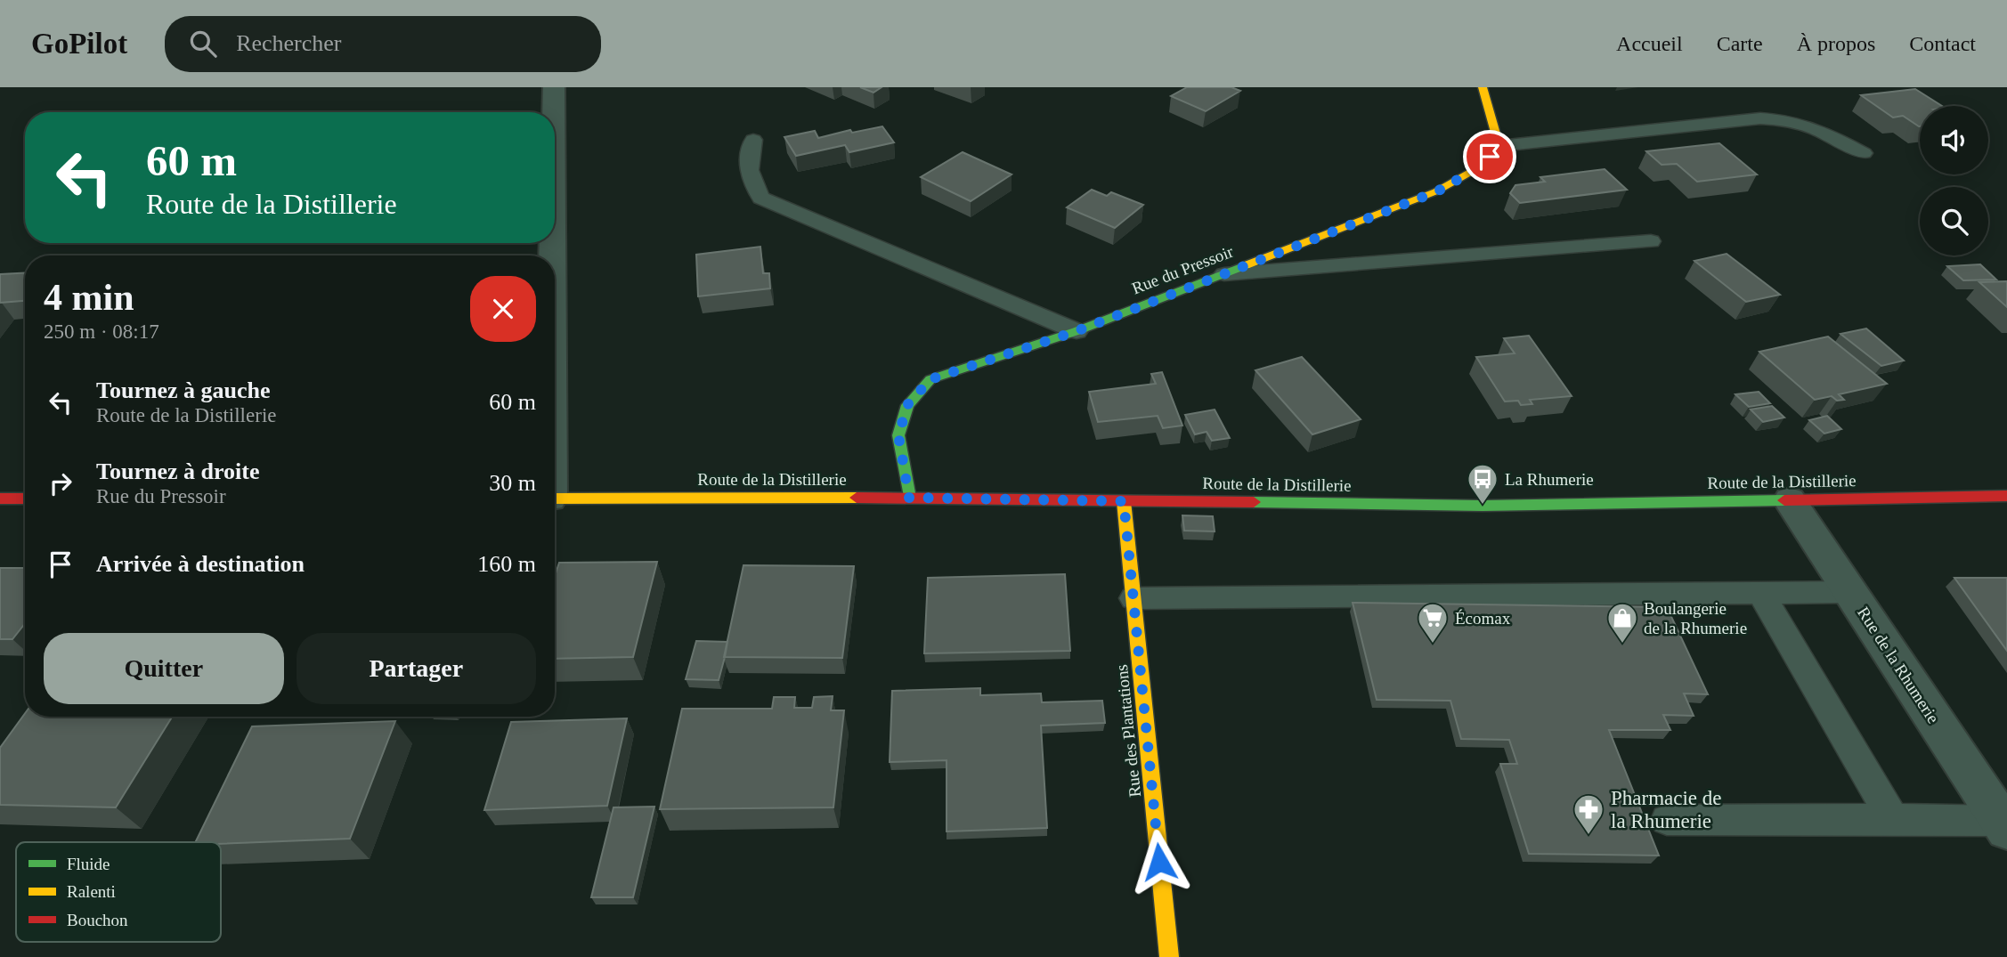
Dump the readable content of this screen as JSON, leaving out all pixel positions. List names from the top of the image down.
{
  "streets": {
    "street": [
      "Rue du Pressoir",
      "Route de la Distillerie",
      "Rue de la Rhumerie",
      "Rue des Plantations"
    ]
  },
  "crossings": [
    ["Rue du Pressoir", "Route de la Distillerie"],
    ["Route de la Distillerie", "Rue de la Rhumerie"],
    ["Route de la Distillerie", "Rue des Plantations"]
  ],
  "places": {
    "bus stop": ["La Rhumerie"],
    "supermarket": ["Écomax"],
    "shop": ["Boulangerie de la Rhumerie"],
    "pharmacy": ["Pharmacie de la Rhumerie"]
  },
  "legend": ["Fluide", "Ralenti", "Bouchon"],
  "page": {
    "header": "GoPilot",
    "search": "Rechercher",
    "nav": [
      "Accueil",
      "Carte",
      "À propos",
      "Contact"
    ],
    "turn": ["60 m", "Route de la Distillerie"],
    "heading": ["4 min", "250 m · 08:17"],
    "list": [
      {
        "name": "Tournez à gauche",
        "note": "Route de la Distillerie",
        "value": "60 m"
      },
      {
        "name": "Tournez à droite",
        "note": "Rue du Pressoir",
        "value": "30 m"
      },
      {
        "name": "Arrivée à destination",
        "value": "160 m"
      }
    ],
    "buttons": ["Quitter", "Partager"]
  }
}
